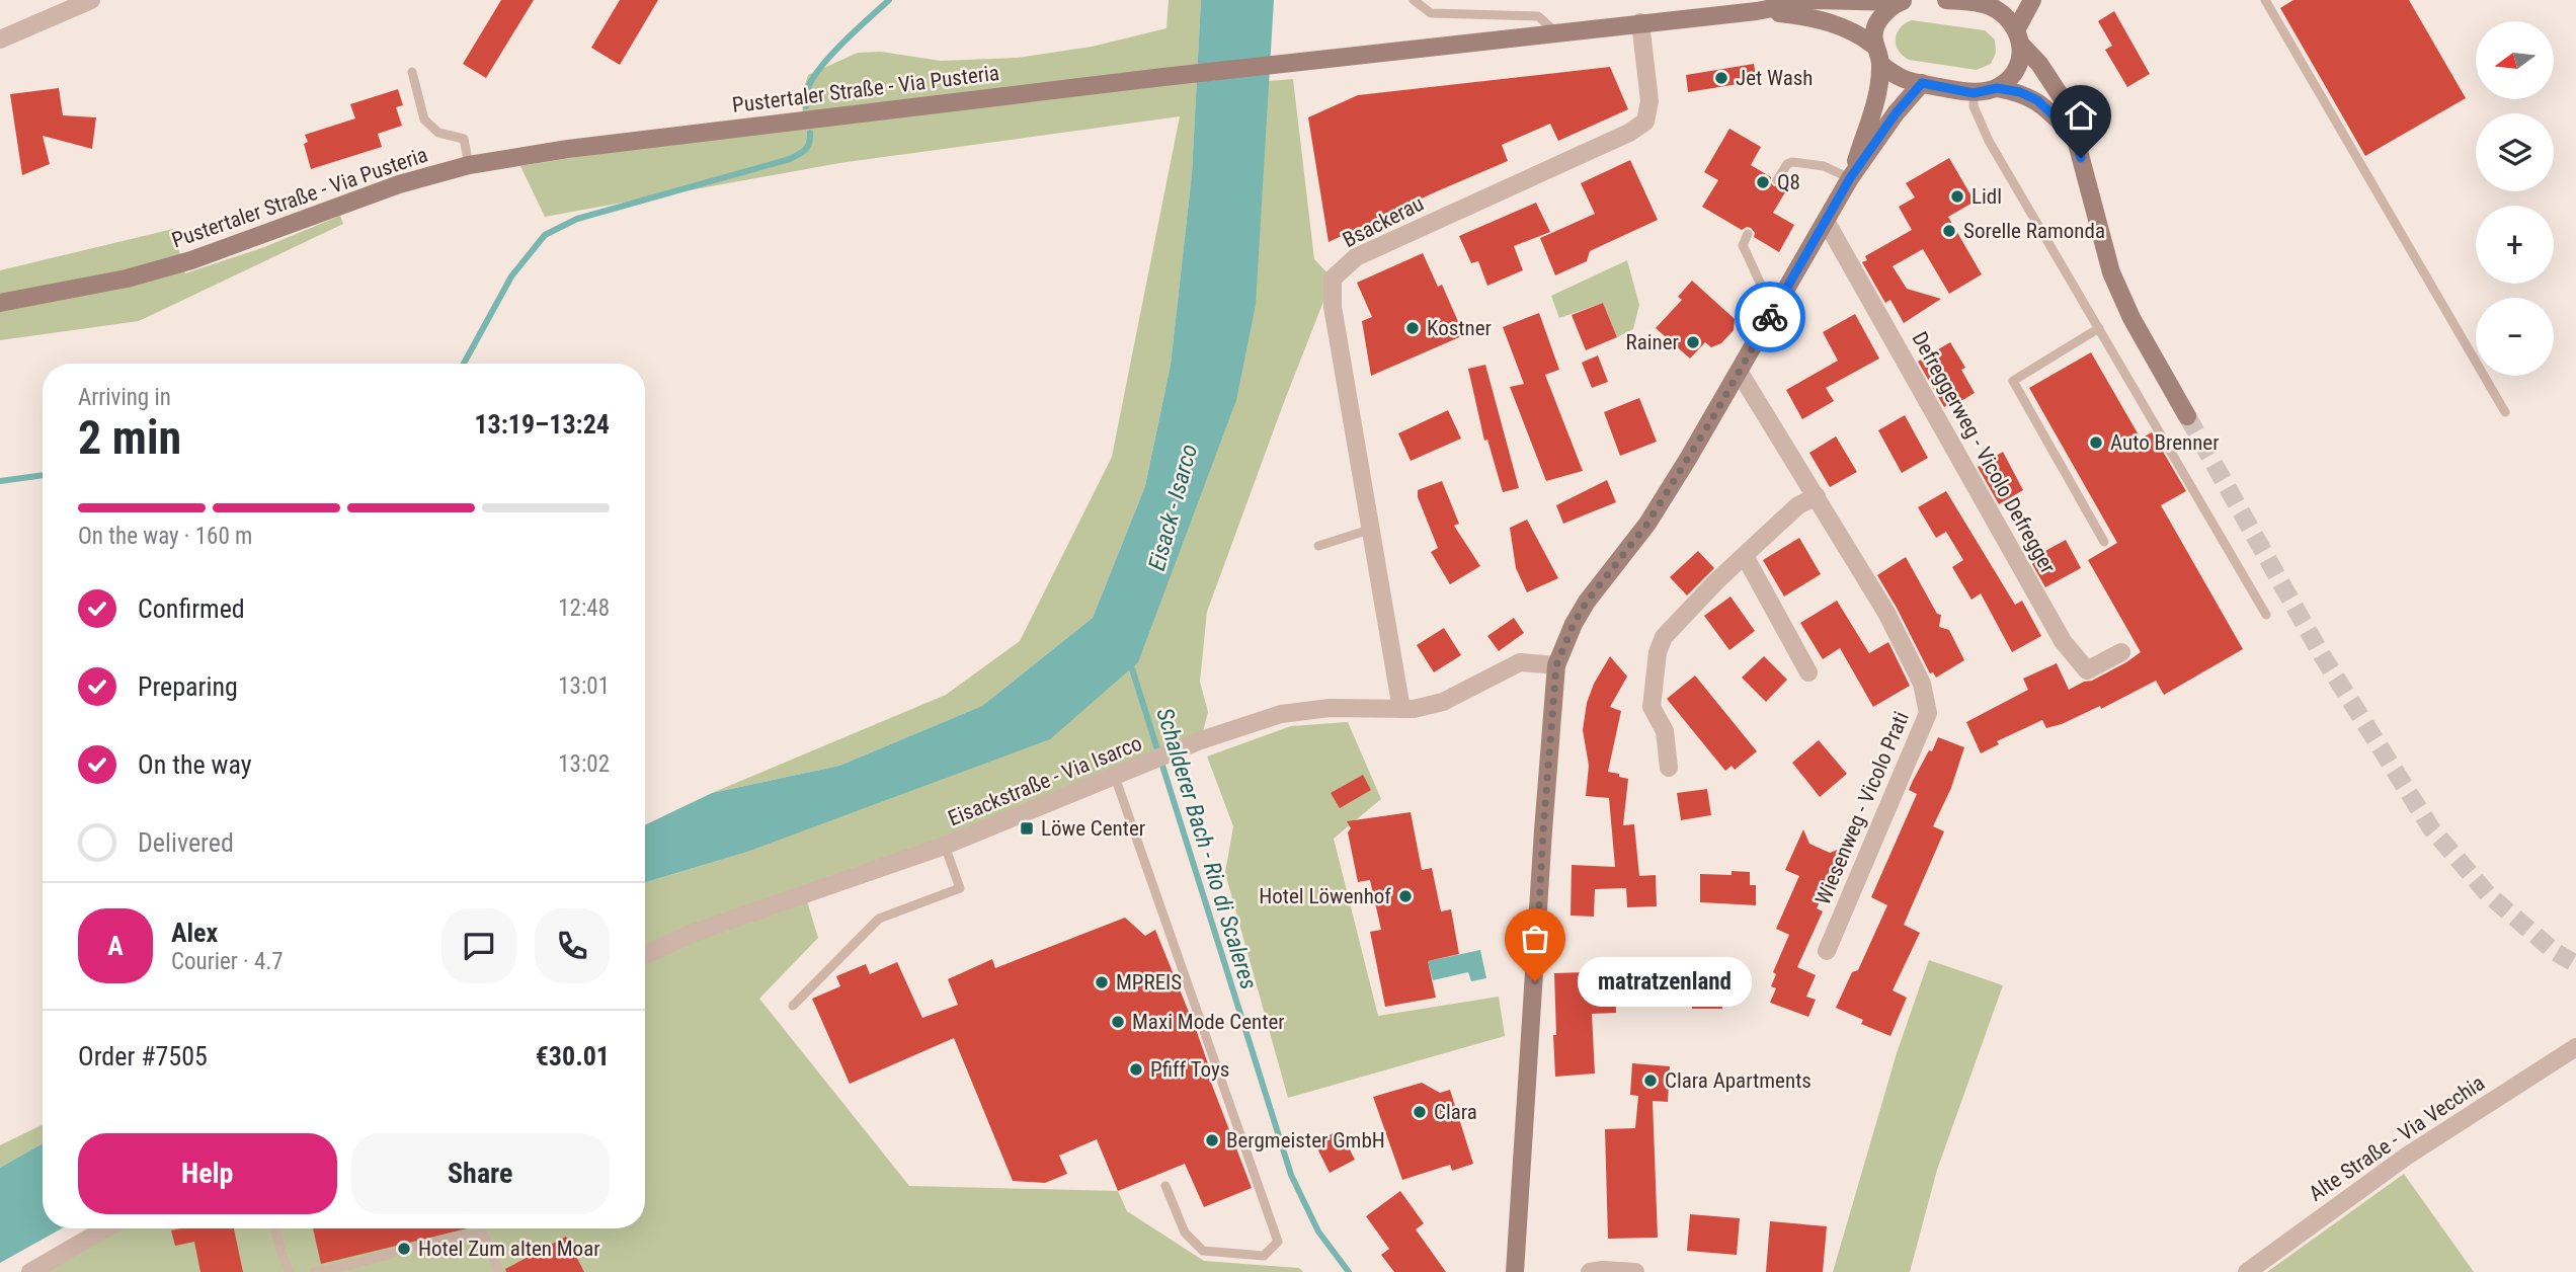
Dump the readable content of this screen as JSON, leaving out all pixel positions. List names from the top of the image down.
{
  "streets": {
    "main road": ["Pustertaler Straße - Via Pusteria"],
    "street": [
      "Bsackerau",
      "Defreggerweg - Vicolo Defregger",
      "Eisackstraße - Via Isarco",
      "Wiesenweg - Vicolo Prati",
      "Alte Straße - Via Vecchia"
    ]
  },
  "crossings": [
    ["Pustertaler Straße - Via Pusteria", "Bsackerau"],
    ["Bsackerau", "Eisackstraße - Via Isarco"]
  ],
  "water": ["Eisack - Isarco", "Schalderer Bach - Rio di Scaleres"],
  "places": {
    "other": [
      "Jet Wash",
      "Q8",
      "Lidl",
      "Sorelle Ramonda",
      "Kostner",
      "Rainer",
      "Auto Brenner",
      "Hotel Löwenhof",
      "matratzenland",
      "MPREIS",
      "Maxi Mode Center",
      "Pfiff Toys",
      "Clara Apartments",
      "Clara",
      "Bergmeister GmbH",
      "Hotel Zum alten Moar"
    ],
    "transit": ["Löwe Center"]
  },
  "north": "left",
  "page": {
    "map_buttons": ["+", "−"],
    "heading": ["2 min", "Arriving in", "13:19–13:24"],
    "panel": [
      "Alex",
      "Courier · 4.7",
      "Order #7505",
      "€30.01"
    ],
    "bar": "On the way · 160 m",
    "list": [
      ["Confirmed", "12:48"],
      ["Preparing", "13:01"],
      ["On the way", "13:02"],
      "Delivered"
    ],
    "round": "A",
    "bubble": "matratzenland",
    "buttons": ["Help", "Share"]
  }
}
